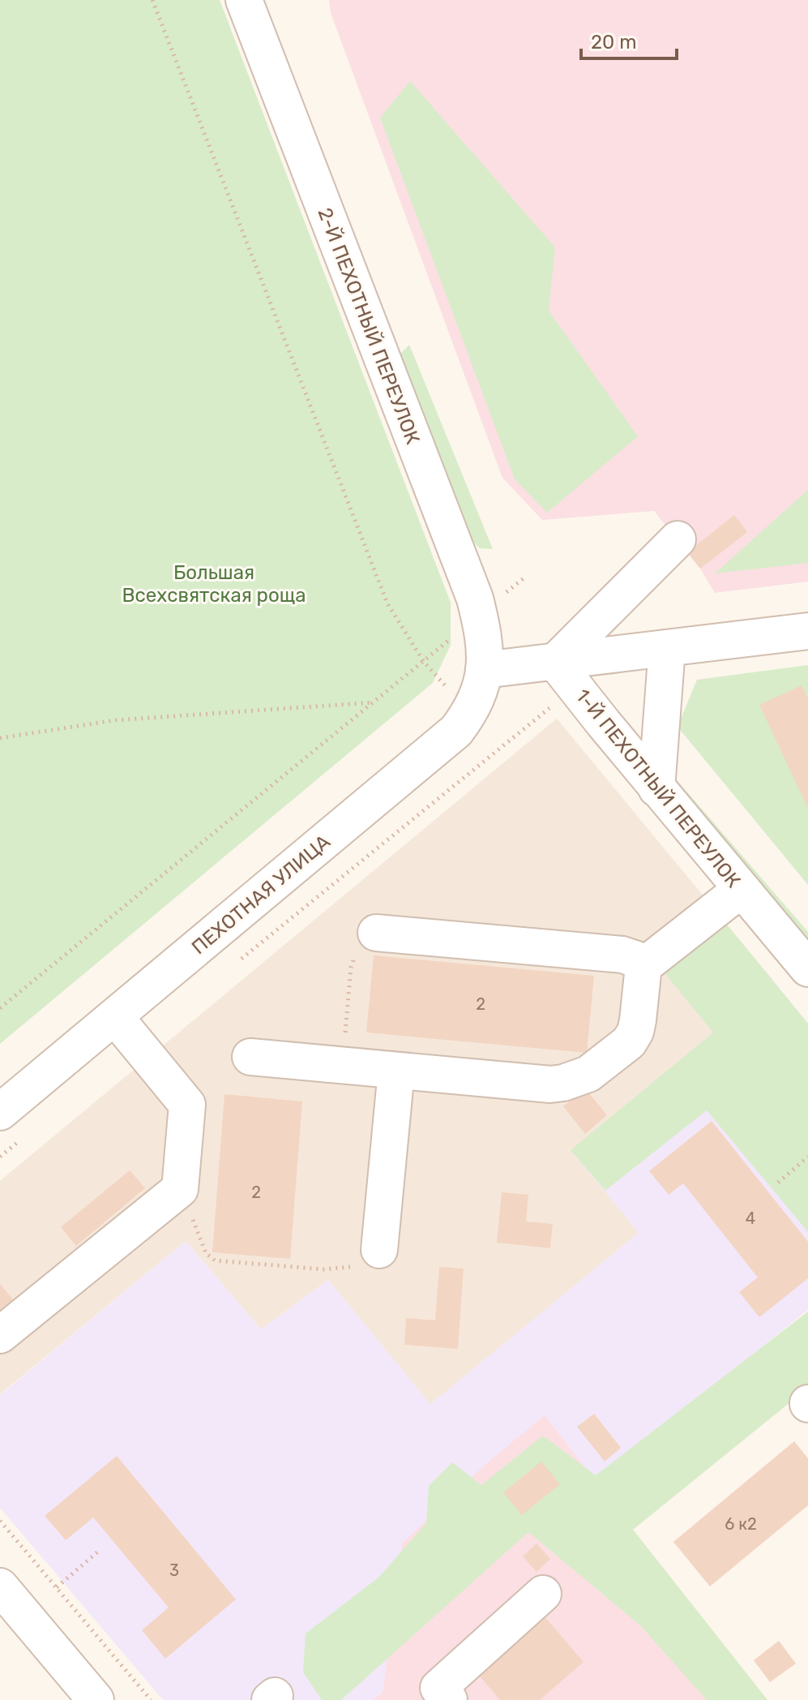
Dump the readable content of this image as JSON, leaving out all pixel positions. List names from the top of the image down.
{
  "streets": {
    "street": ["2-Й ПЕХОТНЫЙ ПЕРЕУЛОК", "1-Й ПЕХОТНЫЙ ПЕРЕУЛОК", "ПЕХОТНАЯ УЛИЦА"]
  },
  "crossings": [
    ["2-Й ПЕХОТНЫЙ ПЕРЕУЛОК", "ПЕХОТНАЯ УЛИЦА"]
  ],
  "parks": ["Большая Всехсвятская роща"],
  "house_numbers": [
    "2",
    "2",
    "4",
    "6 к2",
    "3"
  ],
  "scale_bar": "20 m"
}
